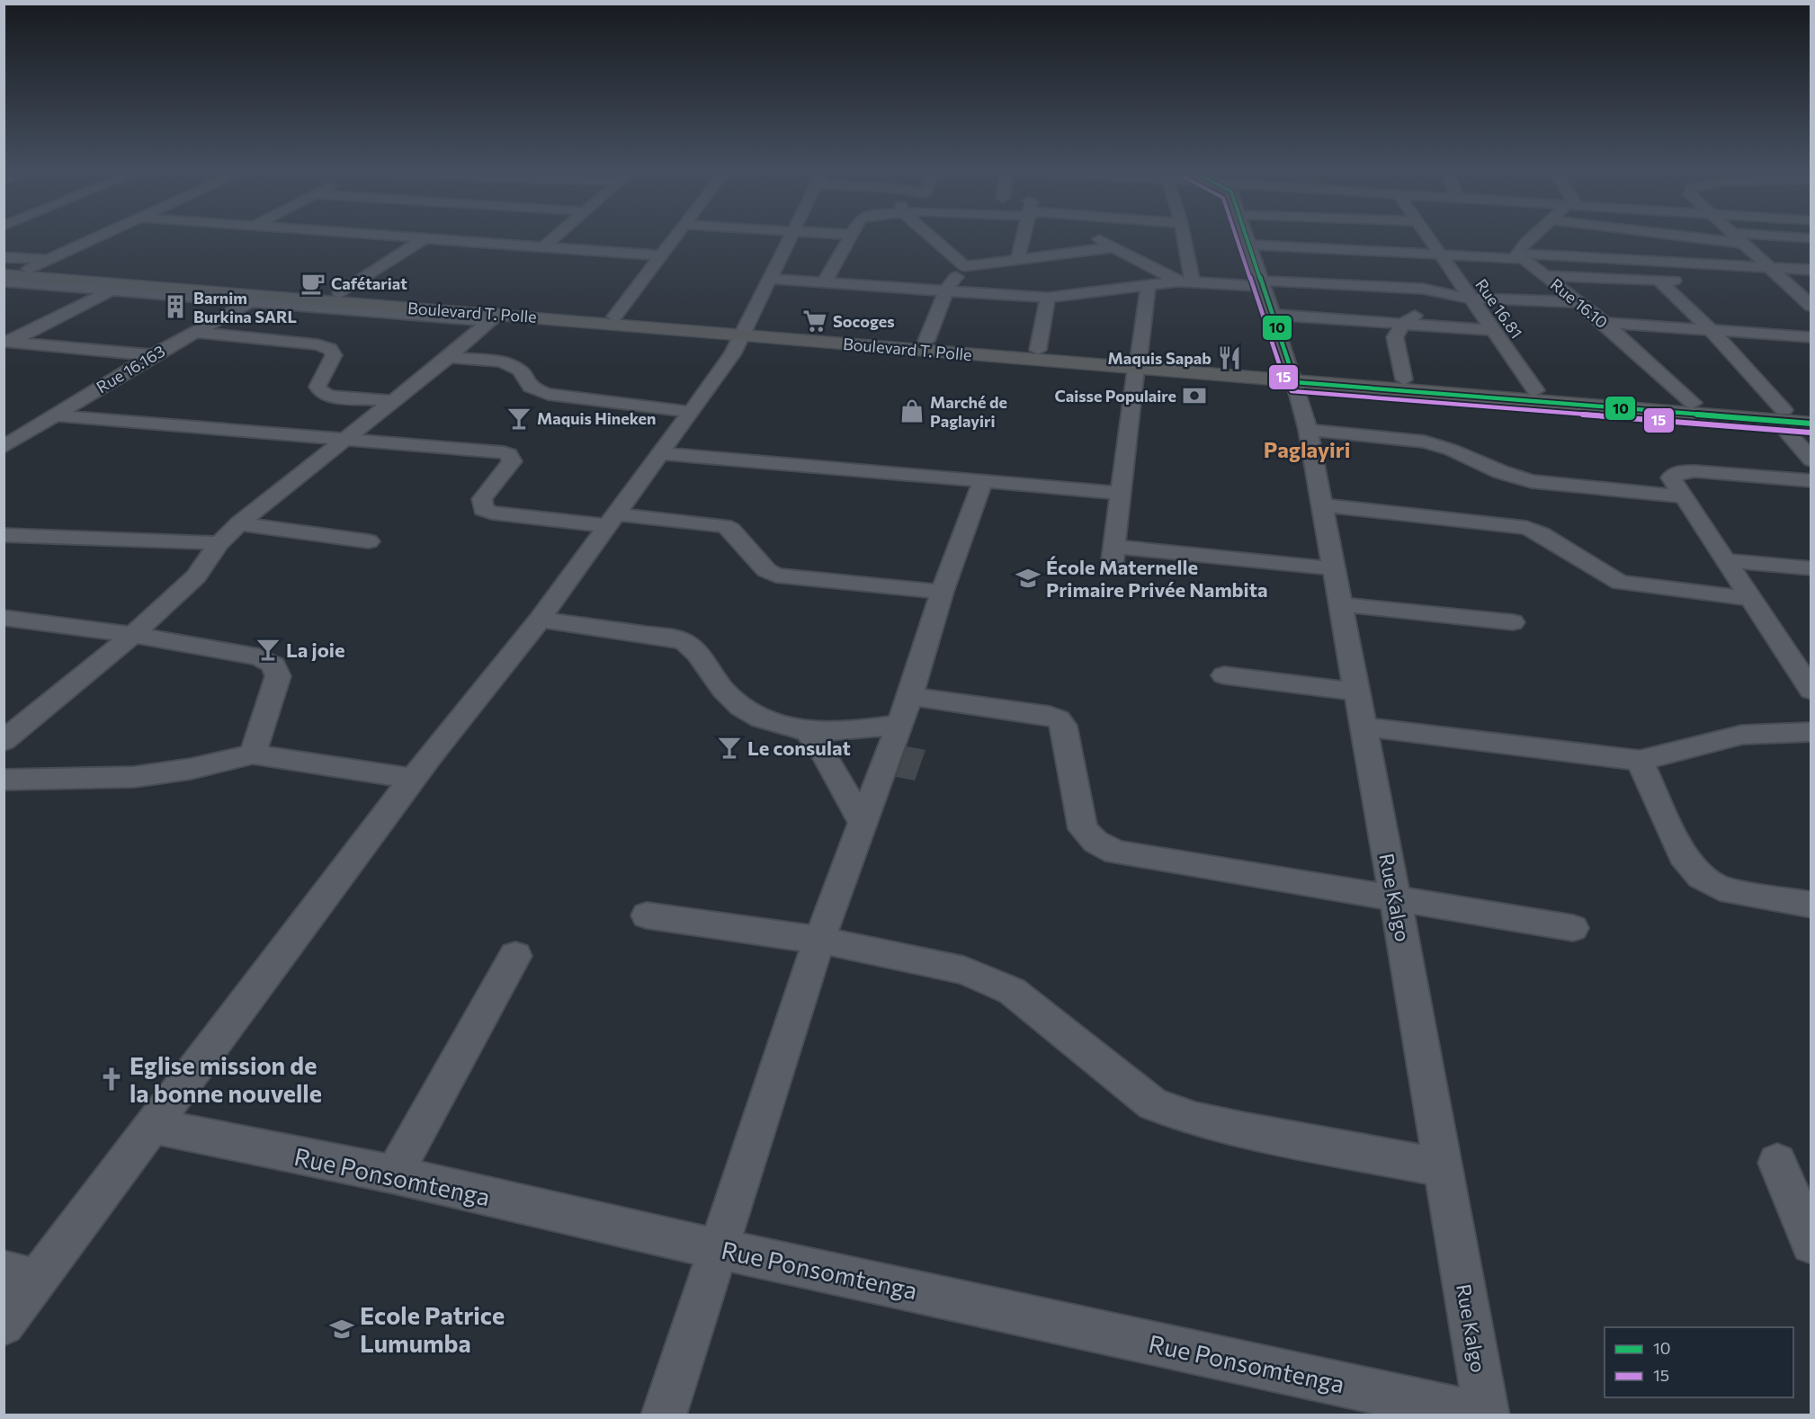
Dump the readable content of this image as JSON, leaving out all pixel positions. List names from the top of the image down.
{
  "streets": {
    "highway": ["Boulevard T. Polle"],
    "street": [
      "Rue 16.10",
      "Rue 16.81",
      "Rue 16.163",
      "Rue Kalgo",
      "Rue Ponsomtenga"
    ]
  },
  "crossings": [
    ["Rue 16.10", "Boulevard T. Polle"],
    ["Rue 16.81", "Boulevard T. Polle"],
    ["Boulevard T. Polle", "Rue 16.163"],
    ["Boulevard T. Polle", "Rue Kalgo"],
    ["Rue Kalgo", "Rue Ponsomtenga"]
  ],
  "districts": ["Paglayiri"],
  "places": {
    "cafe": ["Cafétariat"],
    "building": ["Barnim Burkina SARL"],
    "supermarket": ["Socoges"],
    "restaurant": ["Maquis Sapab"],
    "bank": ["Caisse Populaire"],
    "shop": ["Marché de Paglayiri"],
    "bar": ["Maquis Hineken", "La joie", "Le consulat"],
    "school or university": ["École Maternelle Primaire Privée Nambita", "Ecole Patrice Lumumba"],
    "church": ["Eglise mission de la bonne nouvelle"]
  },
  "lines": ["transit line 10", "transit line 15"],
  "legend": ["10", "15"]
}
